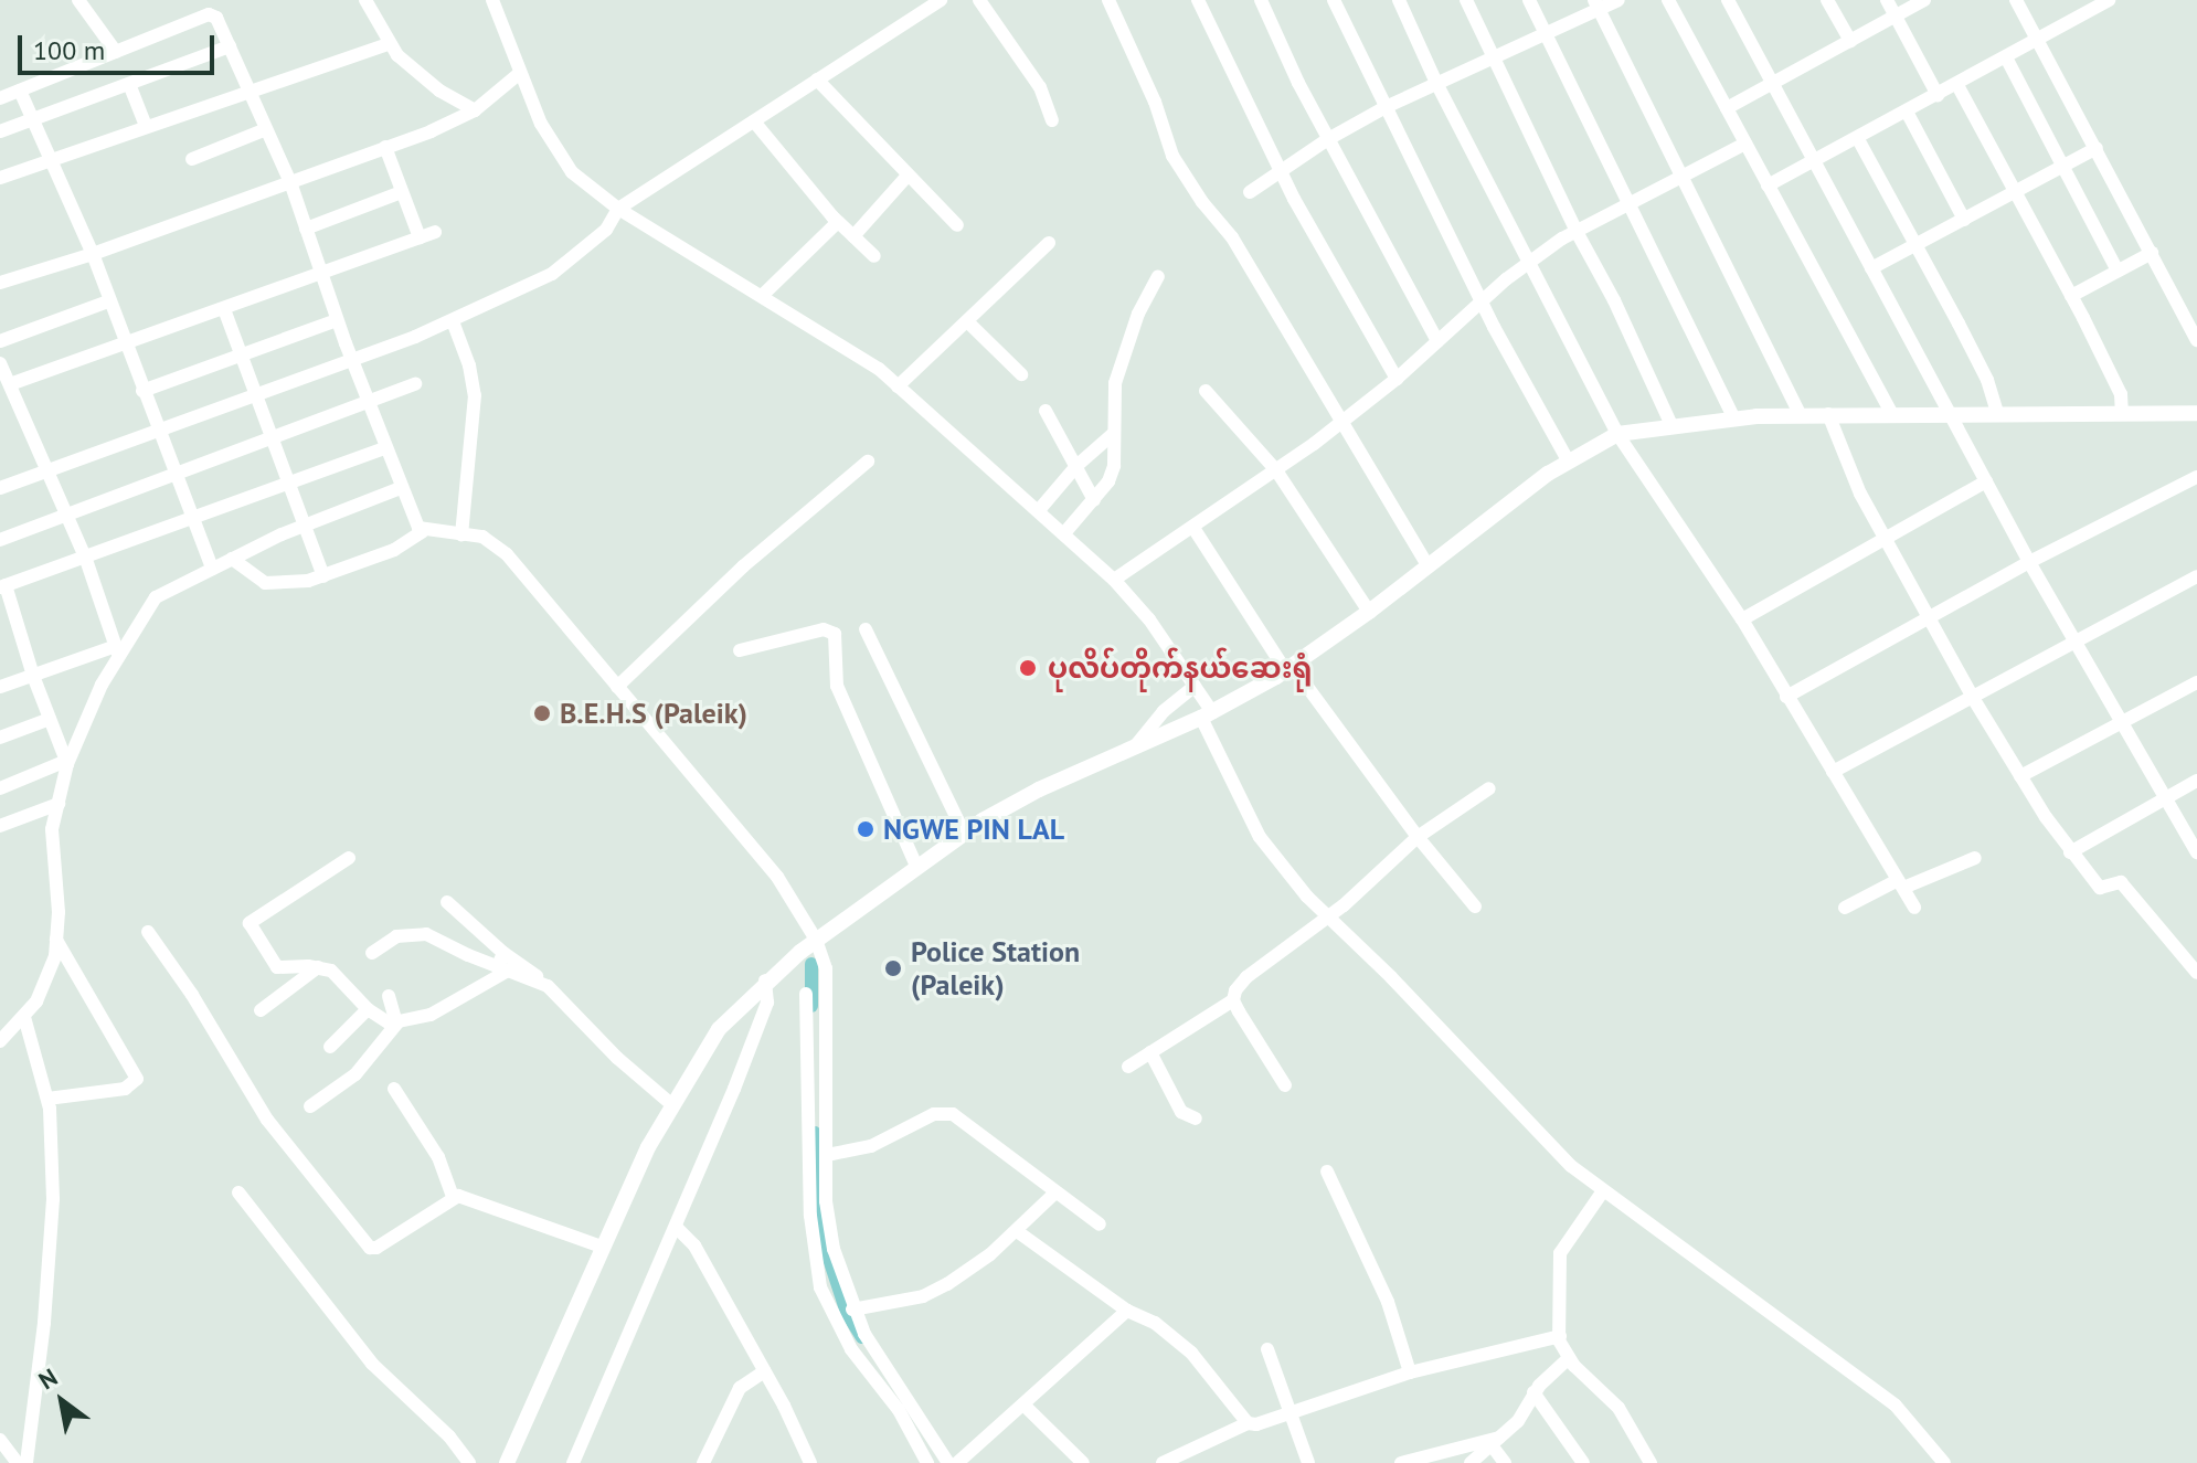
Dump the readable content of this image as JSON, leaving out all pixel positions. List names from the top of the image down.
{
  "places": [
    "ပုလိပ်တိုက်နယ်ဆေးရုံ",
    "B.E.H.S (Paleik)",
    "NGWE PIN LAL",
    "Police Station (Paleik)"
  ],
  "scale_bar": "100 m",
  "north": "top left"
}
